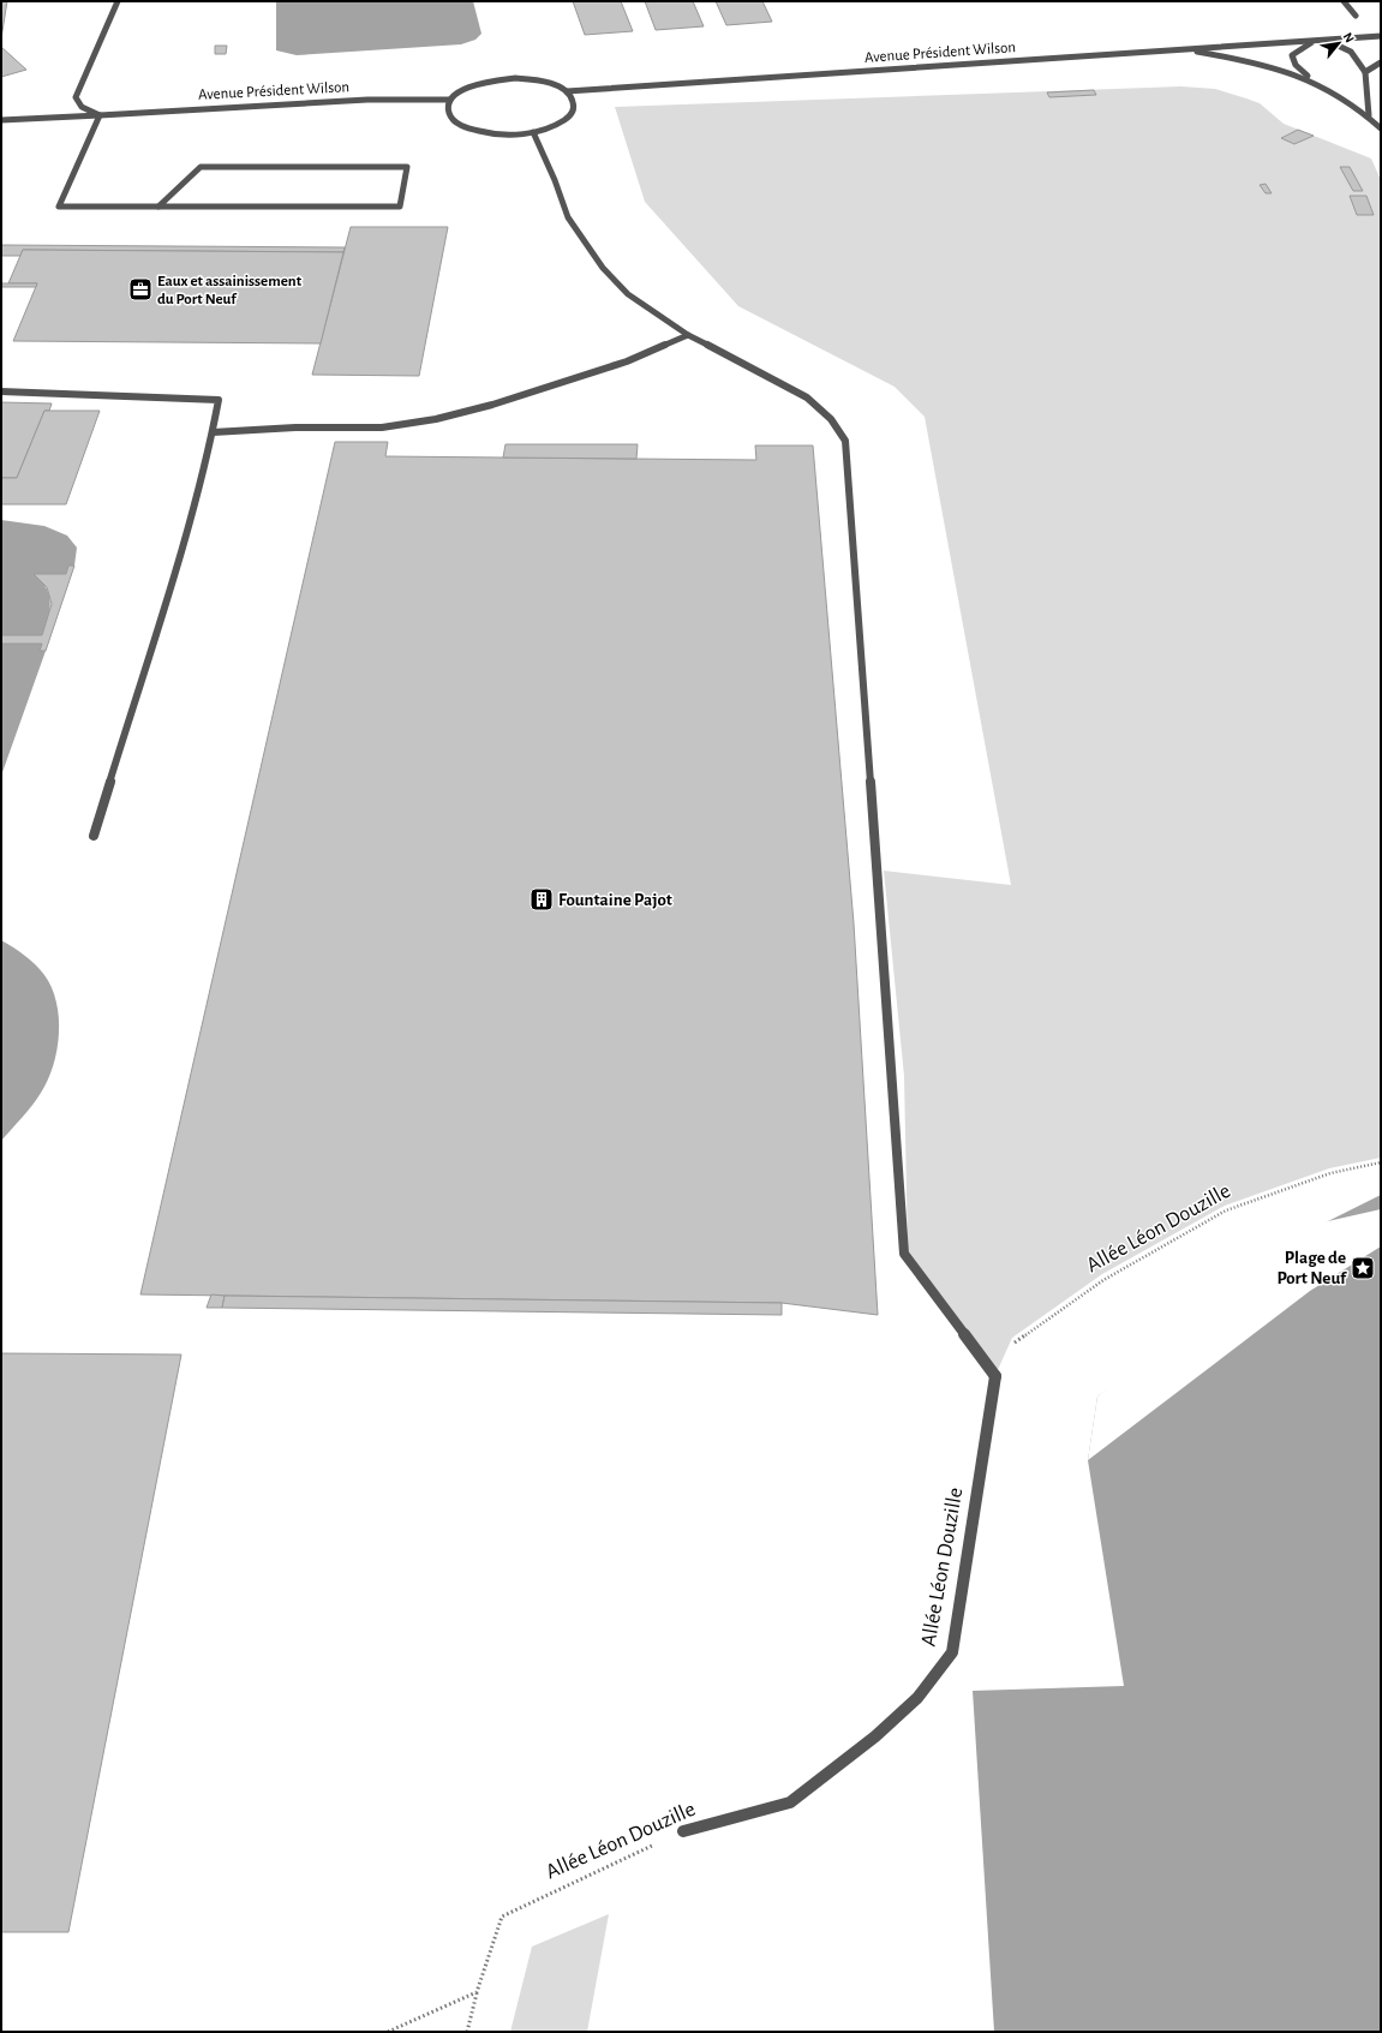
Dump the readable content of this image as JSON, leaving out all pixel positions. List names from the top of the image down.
{
  "streets": {
    "street": ["Avenue Président Wilson", "Allée Léon Douzille"]
  },
  "places": {
    "office": ["Eaux et assainissement du Port Neuf"],
    "building": ["Fountaine Pajot"],
    "place": ["Plage de Port Neuf"]
  },
  "north": "top right"
}
